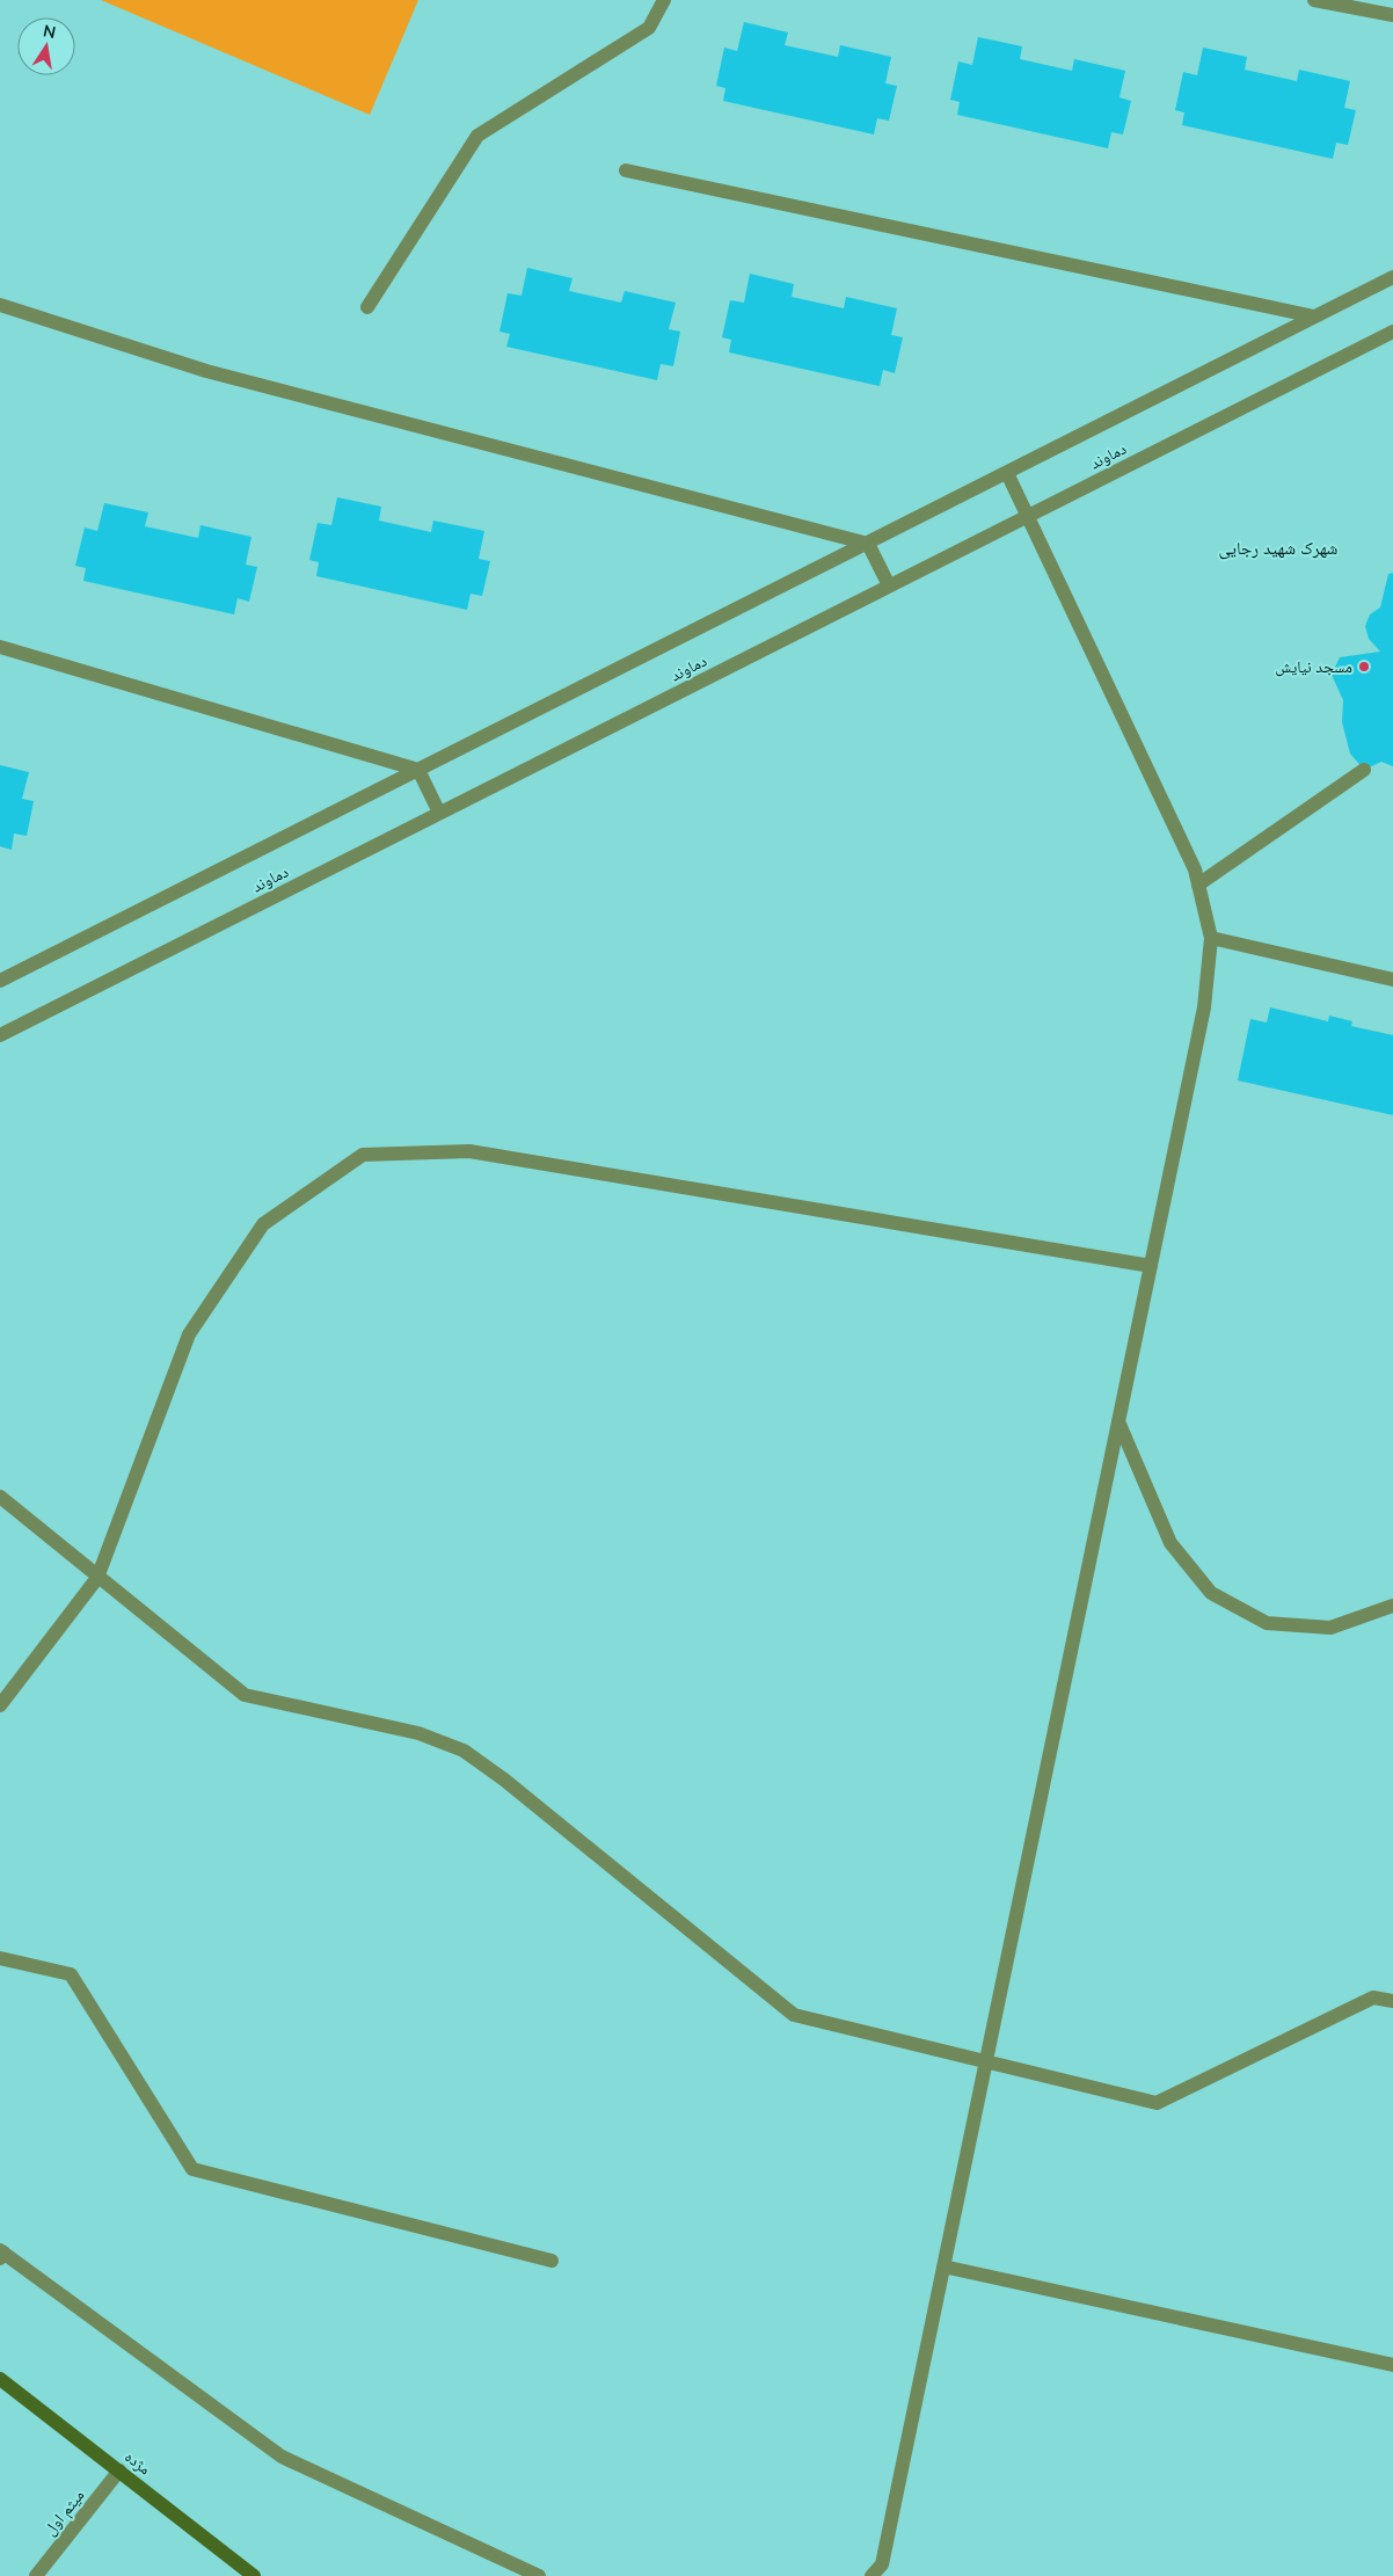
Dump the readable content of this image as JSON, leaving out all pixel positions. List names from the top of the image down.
{
  "streets": {
    "main road": ["مژده"],
    "street": ["دماوند", "میثم اول"]
  },
  "crossings": [
    ["مژده", "میثم اول"]
  ],
  "districts": ["شهرک شهید رجایی"],
  "places": ["مسجد نیایش"],
  "north": "top"
}
